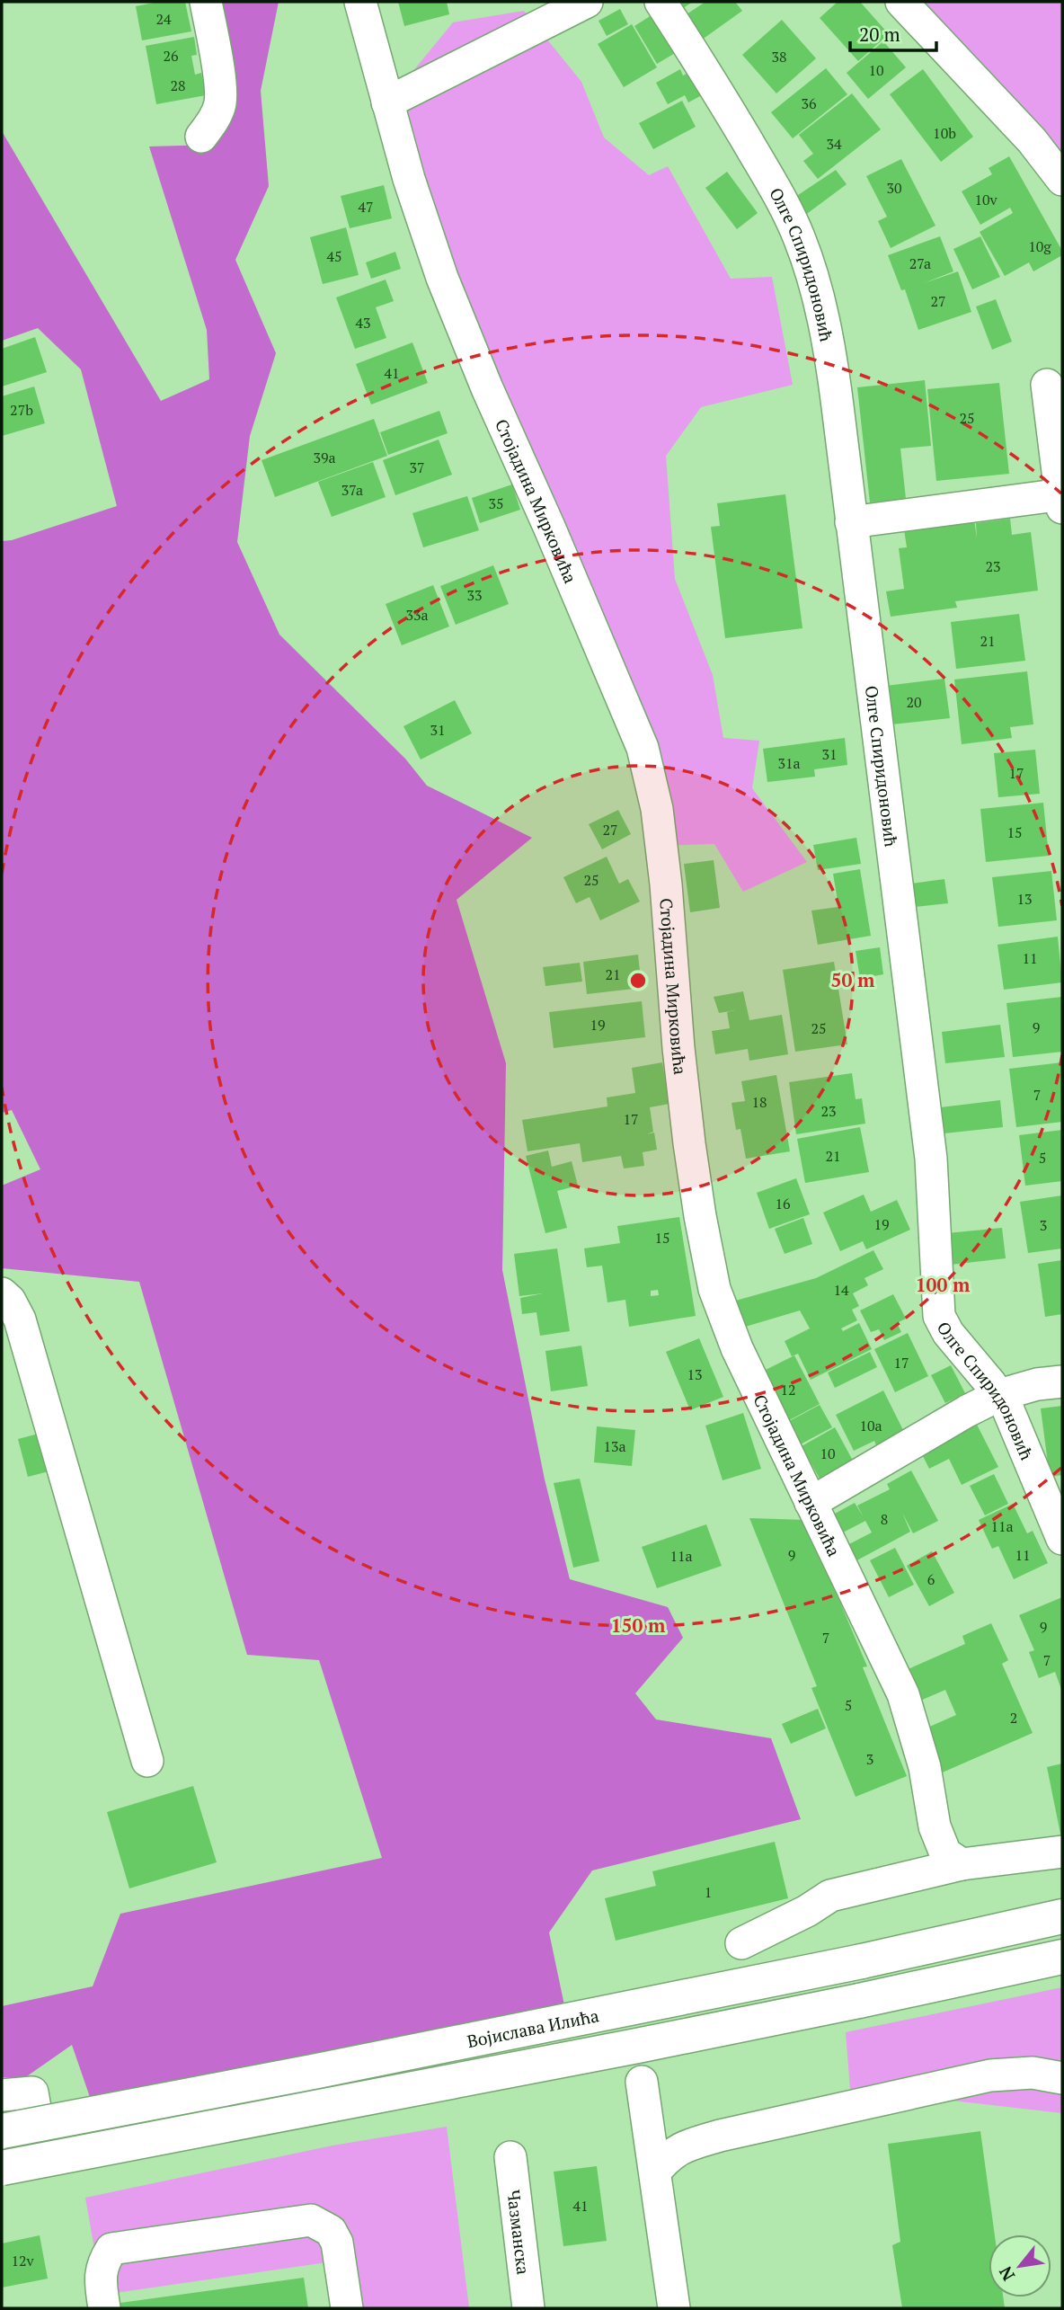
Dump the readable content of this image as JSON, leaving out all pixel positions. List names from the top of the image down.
{
  "streets": {
    "main road": ["Војислава Илића"],
    "street": ["Олге Спиридоновић", "Стојадина Мирковића", "Чазманска"]
  },
  "house_numbers": [
    "24",
    "26",
    "38",
    "10",
    "28",
    "36",
    "10b",
    "34",
    "30",
    "10v",
    "47",
    "10g",
    "45",
    "27a",
    "27",
    "43",
    "41",
    "27b",
    "25",
    "39a",
    "37",
    "37a",
    "35",
    "23",
    "33",
    "33a",
    "21",
    "20",
    "31",
    "31",
    "31a",
    "17",
    "27",
    "15",
    "25",
    "13",
    "11",
    "21",
    "19",
    "9",
    "25",
    "7",
    "18",
    "23",
    "17",
    "21",
    "5",
    "16",
    "19",
    "3",
    "15",
    "14",
    "17",
    "13",
    "12",
    "10a",
    "13a",
    "10",
    "8",
    "11a",
    "9",
    "11",
    "11a",
    "6",
    "9",
    "7",
    "7",
    "5",
    "2",
    "3",
    "1",
    "41",
    "12v"
  ],
  "scale_bar": "20 m",
  "north": "bottom left",
  "rings": ["50 m", "100 m", "150 m"]
}
